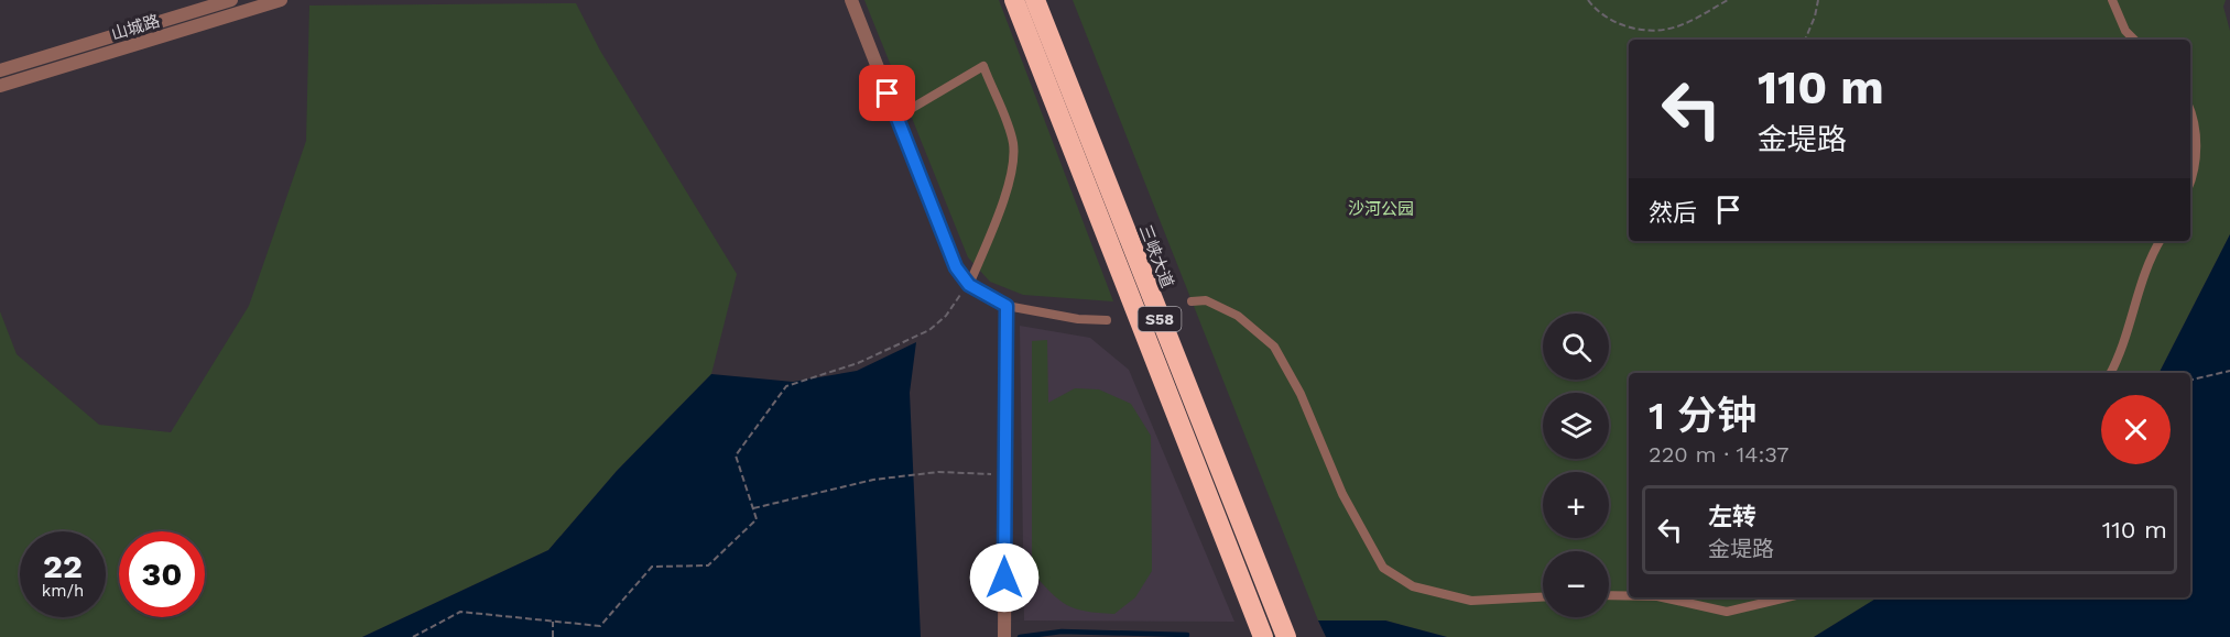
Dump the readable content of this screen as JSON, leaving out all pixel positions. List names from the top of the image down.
{
  "streets": {
    "highway": ["三峡大道", "S58"],
    "street": ["山城路"]
  },
  "parks": ["沙河公园"],
  "page": {
    "turn": ["110 m", "金堤路"],
    "then": "然后",
    "map_buttons": ["+", "−"],
    "heading": ["1 分钟", "220 m · 14:37"],
    "list": [
      {
        "name": "左转",
        "note": "金堤路",
        "value": "110 m"
      }
    ],
    "speed": "22 km/h",
    "limit": "30"
  }
}
